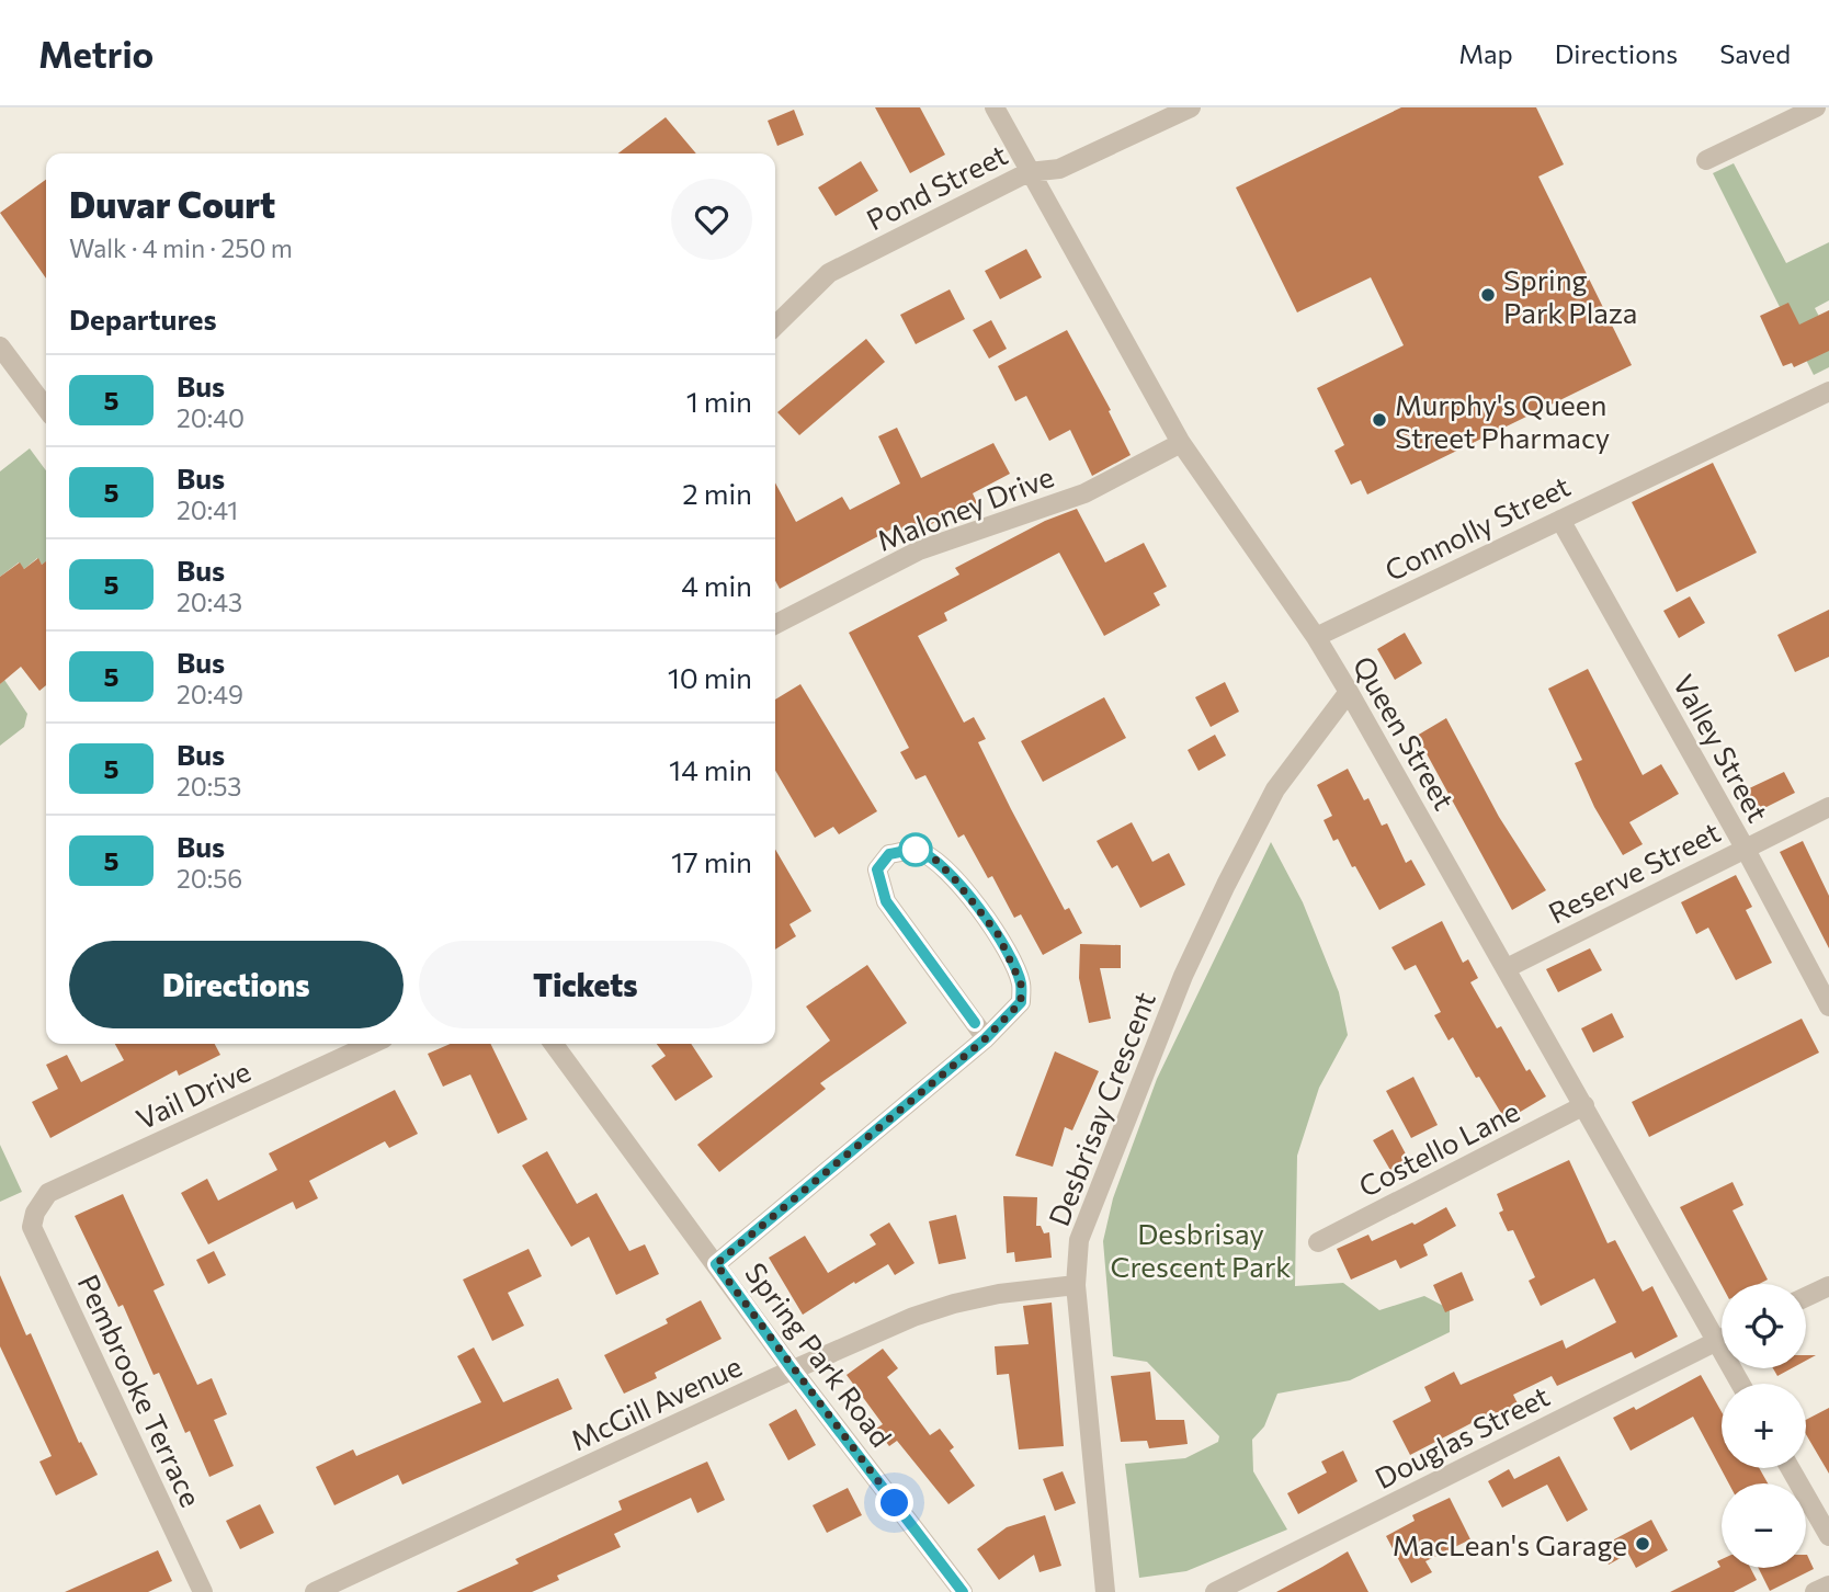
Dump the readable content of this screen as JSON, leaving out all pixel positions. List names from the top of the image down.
{
  "streets": {
    "street": [
      "Pond Street",
      "Maloney Drive",
      "Connolly Street",
      "Queen Street",
      "Valley Street",
      "Reserve Street",
      "Vail Drive",
      "Desbrisay Crescent",
      "Costello Lane",
      "Spring Park Road",
      "Pembrooke Terrace",
      "McGill Avenue",
      "Douglas Street"
    ]
  },
  "crossings": [
    ["Pond Street", "Queen Street"],
    ["Maloney Drive", "Queen Street"],
    ["Connolly Street", "Queen Street"],
    ["Connolly Street", "Valley Street"],
    ["Queen Street", "Reserve Street"],
    ["Queen Street", "Desbrisay Crescent"],
    ["Queen Street", "Costello Lane"],
    ["Queen Street", "Douglas Street"],
    ["Valley Street", "Reserve Street"],
    ["Vail Drive", "Pembrooke Terrace"],
    ["Desbrisay Crescent", "McGill Avenue"],
    ["Spring Park Road", "McGill Avenue"]
  ],
  "parks": ["Desbrisay Crescent Park"],
  "places": ["Spring Park Plaza", "Murphy's Queen Street Pharmacy", "MacLean's Garage"],
  "lines": ["bus line 5"],
  "page": {
    "header": "Metrio",
    "nav": ["Map", "Directions", "Saved"],
    "heading": [
      ["Duvar Court", "Walk · 4 min · 250 m"],
      "Departures"
    ],
    "list": [
      {
        "mark": "5",
        "name": "Bus",
        "note": "20:40",
        "value": "1 min"
      },
      {
        "mark": "5",
        "name": "Bus",
        "note": "20:41",
        "value": "2 min"
      },
      {
        "mark": "5",
        "name": "Bus",
        "note": "20:43",
        "value": "4 min"
      },
      {
        "mark": "5",
        "name": "Bus",
        "note": "20:49",
        "value": "10 min"
      },
      {
        "mark": "5",
        "name": "Bus",
        "note": "20:53",
        "value": "14 min"
      },
      {
        "mark": "5",
        "name": "Bus",
        "note": "20:56",
        "value": "17 min"
      }
    ],
    "buttons": ["Directions", "Tickets"],
    "map_buttons": ["+", "−"]
  }
}
